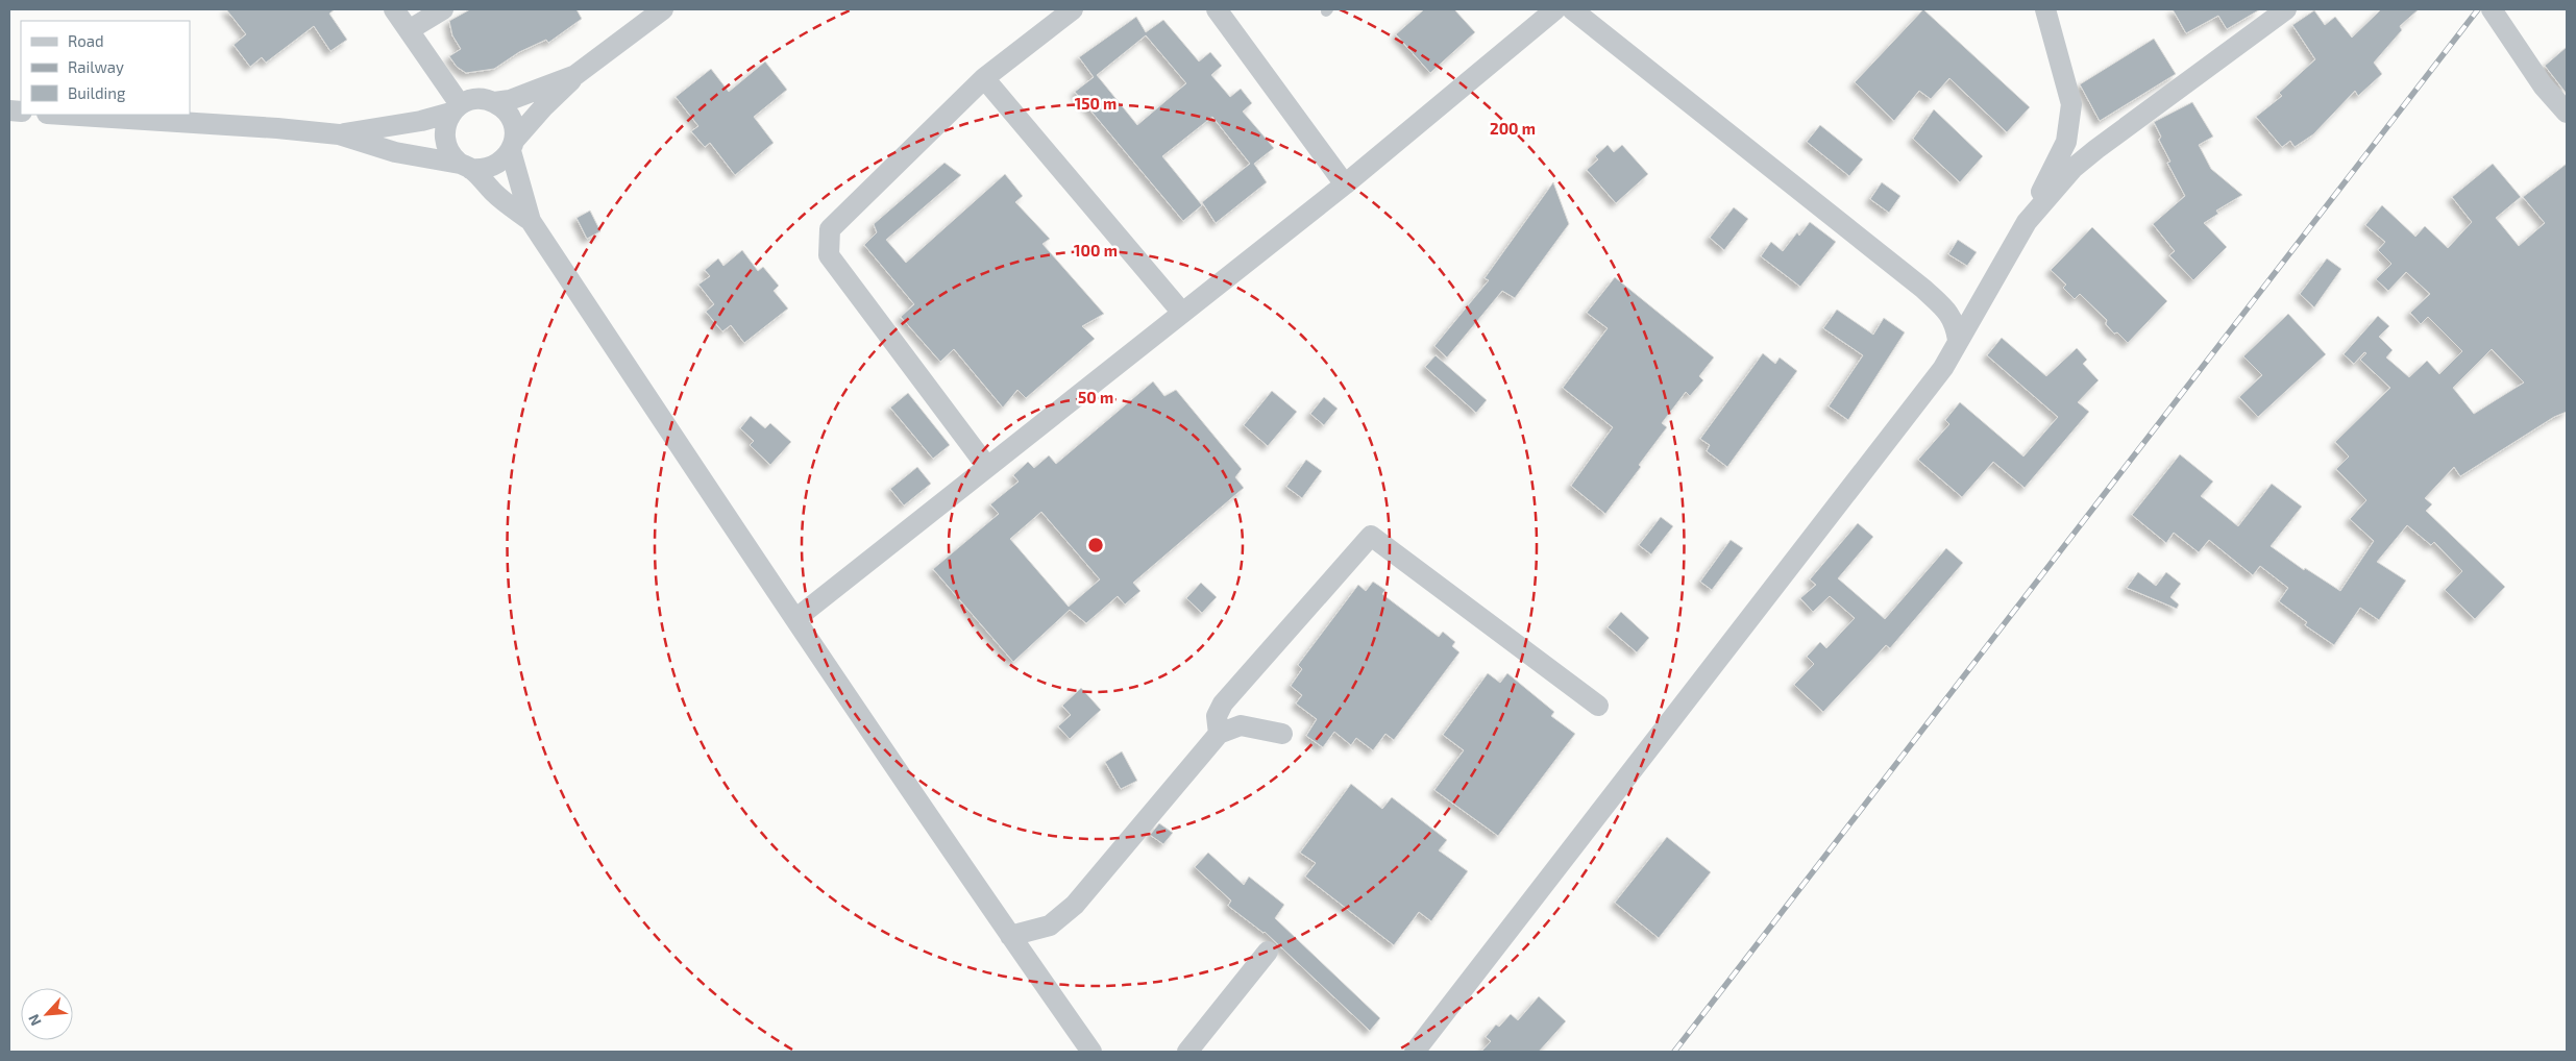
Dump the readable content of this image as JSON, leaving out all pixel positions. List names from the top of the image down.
{
  "legend": ["Road", "Railway", "Building"],
  "north": "bottom left",
  "rings": [
    "150 m",
    "200 m",
    "100 m",
    "50 m"
  ]
}
